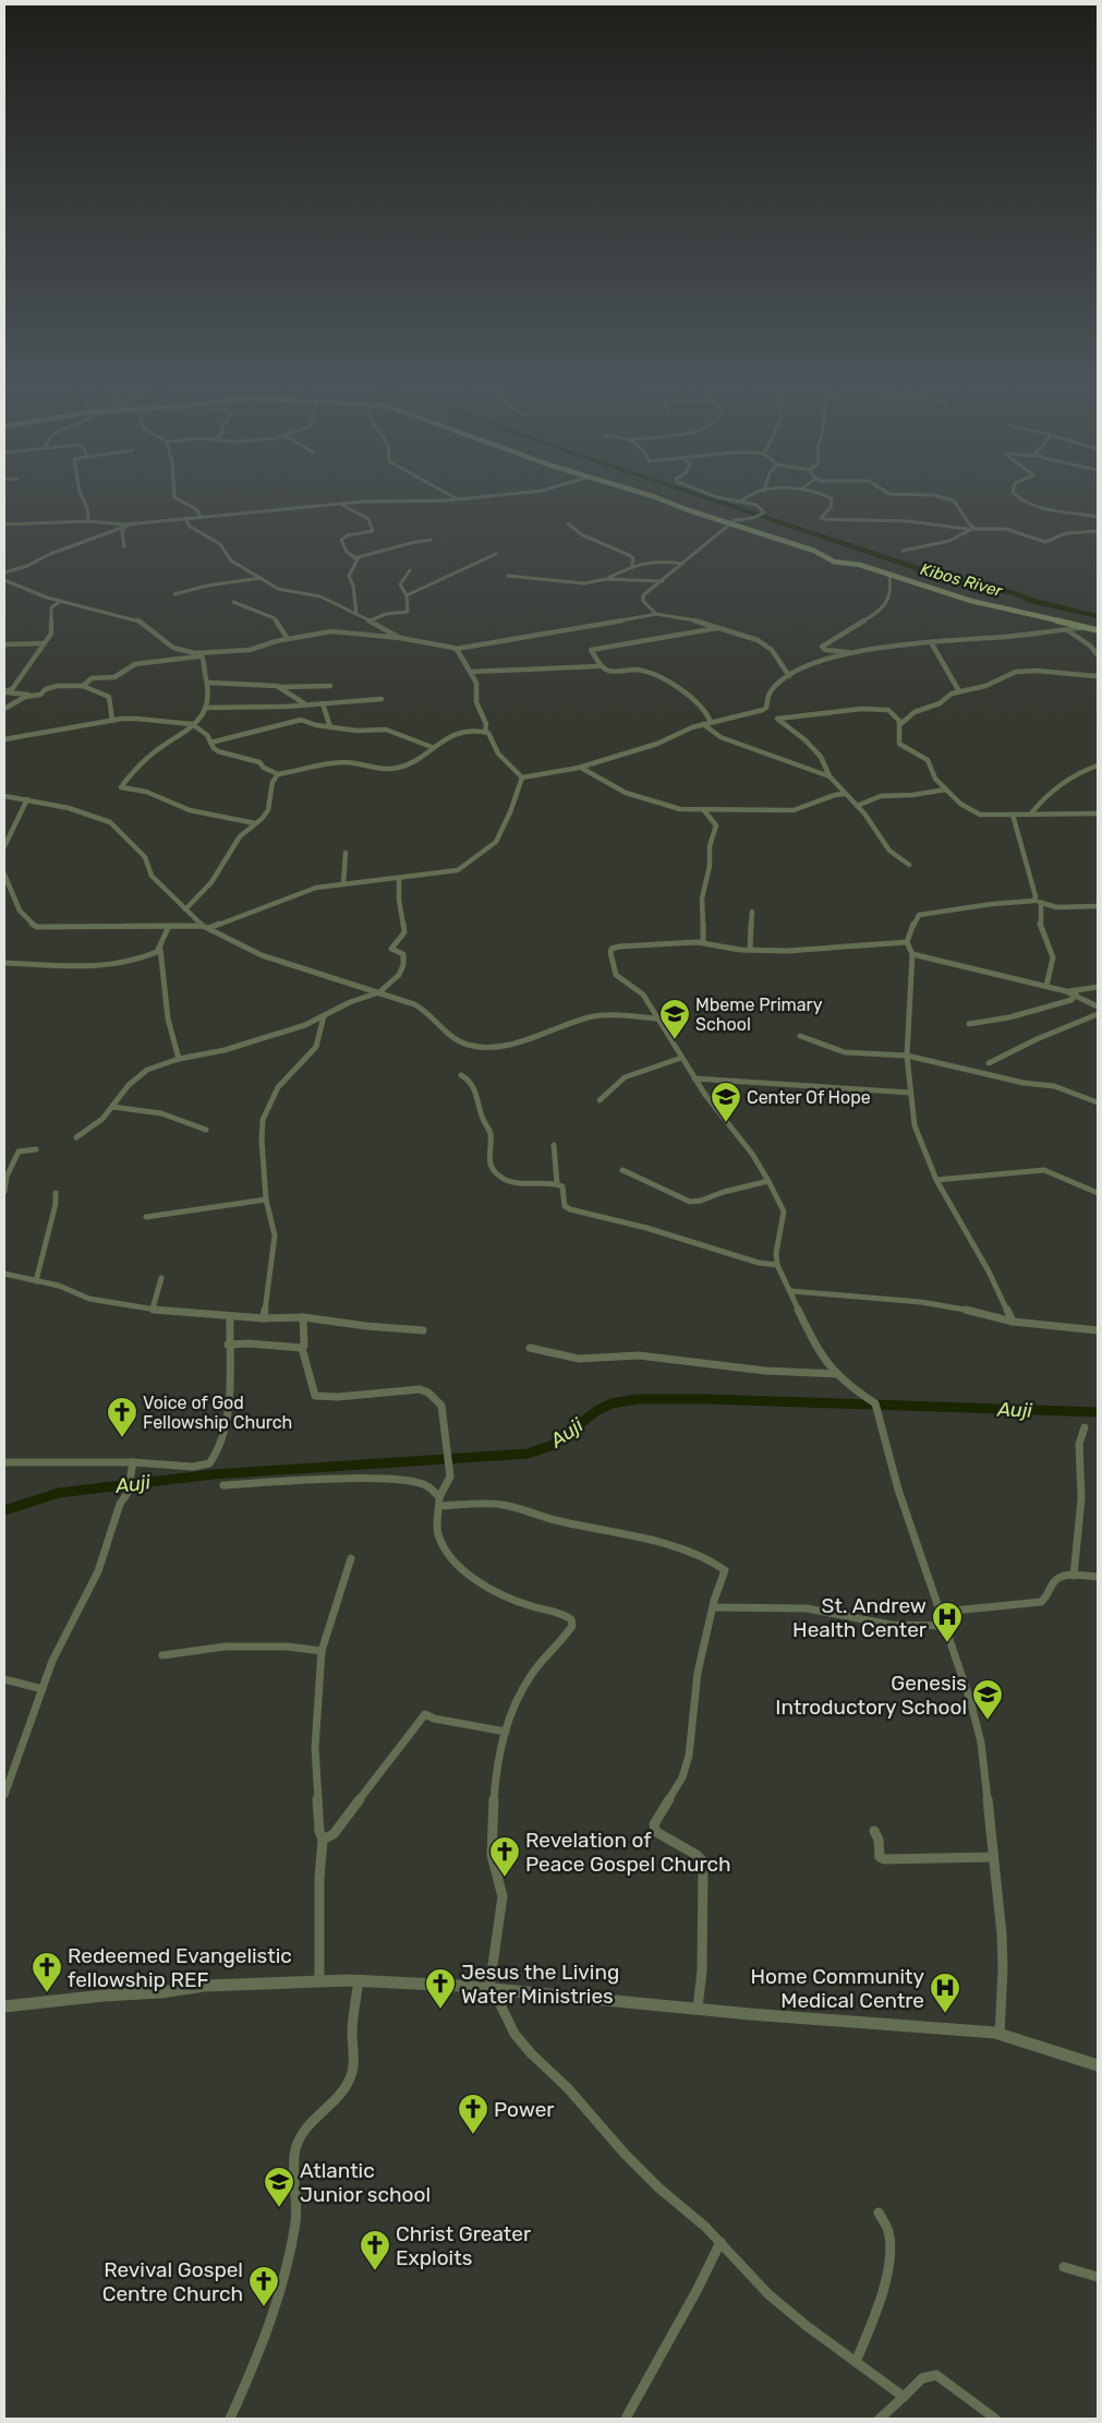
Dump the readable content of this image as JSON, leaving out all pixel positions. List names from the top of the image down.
{
  "water": ["Kibos River", "Auji"],
  "places": {
    "school or university": [
      "Mbeme Primary School",
      "Center Of Hope",
      "Genesis Introductory School",
      "Atlantic Junior school"
    ],
    "church": [
      "Voice of God Fellowship Church",
      "Revelation of Peace Gospel Church",
      "Redeemed Evangelistic fellowship REF",
      "Jesus the Living Water Ministries",
      "Power",
      "Christ Greater Exploits",
      "Revival Gospel Centre Church"
    ],
    "hospital": ["St. Andrew Health Center", "Home Community Medical Centre"]
  }
}
